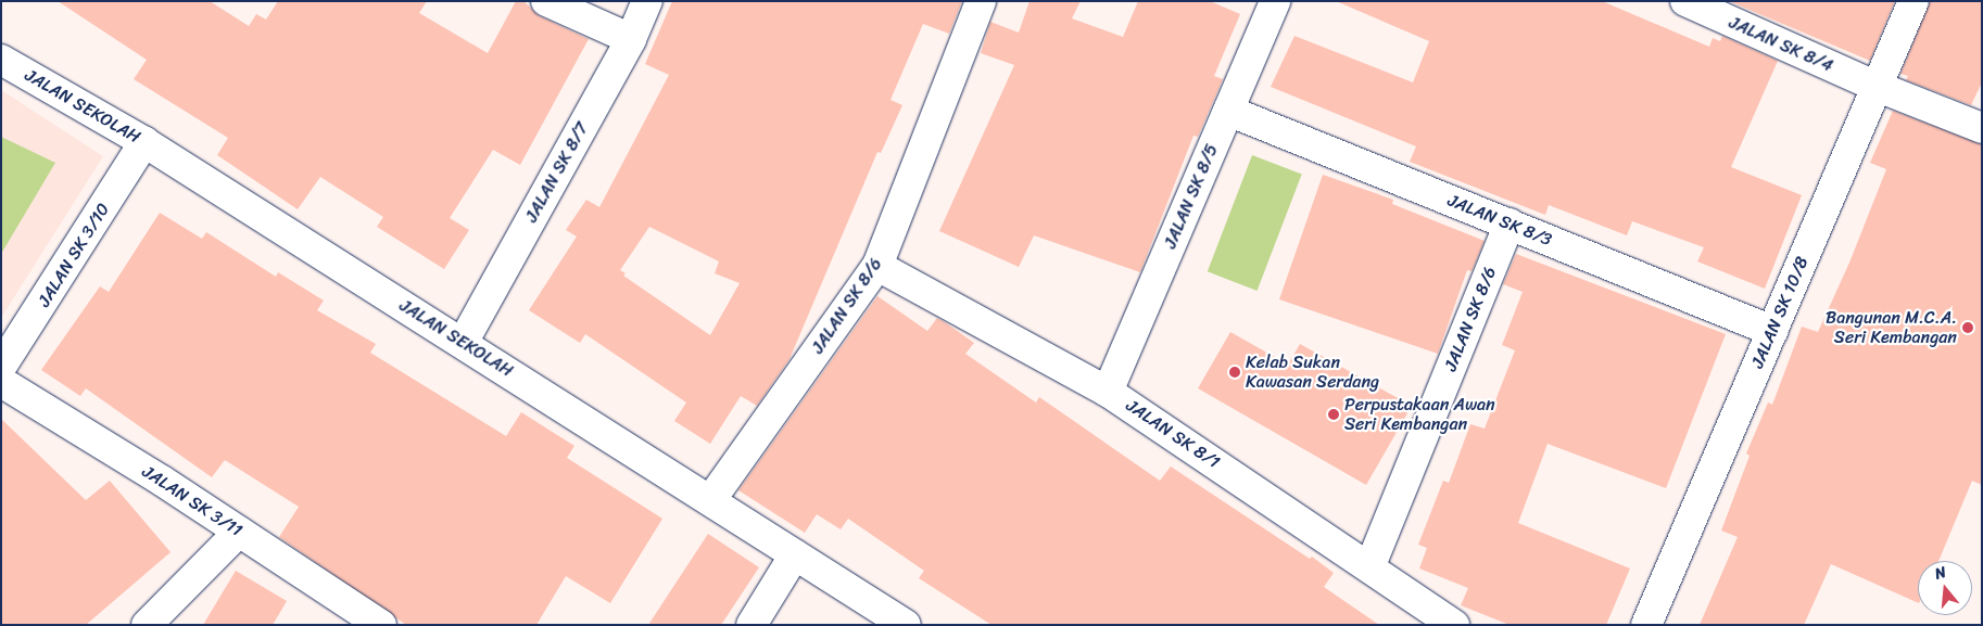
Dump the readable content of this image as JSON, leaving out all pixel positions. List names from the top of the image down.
{
  "streets": {
    "street": [
      "JALAN SK 8/4",
      "JALAN SEKOLAH",
      "JALAN SK 8/7",
      "JALAN SK 8/5",
      "JALAN SK 8/3",
      "JALAN SK 3/10",
      "JALAN SK 8/6",
      "JALAN SK 10/8",
      "JALAN SK 8/1",
      "JALAN SK 3/11"
    ]
  },
  "crossings": [
    ["JALAN SK 8/4", "JALAN SK 10/8"],
    ["JALAN SEKOLAH", "JALAN SK 8/7"],
    ["JALAN SEKOLAH", "JALAN SK 3/10"],
    ["JALAN SEKOLAH", "JALAN SK 8/6"],
    ["JALAN SK 8/5", "JALAN SK 8/3"],
    ["JALAN SK 8/5", "JALAN SK 8/1"],
    ["JALAN SK 8/3", "JALAN SK 8/6"],
    ["JALAN SK 8/3", "JALAN SK 10/8"],
    ["JALAN SK 8/6", "JALAN SK 8/1"]
  ],
  "places": ["Bangunan M.C.A. Seri Kembangan", "Kelab Sukan Kawasan Serdang", "Perpustakaan Awan Seri Kembangan"],
  "north": "top"
}
